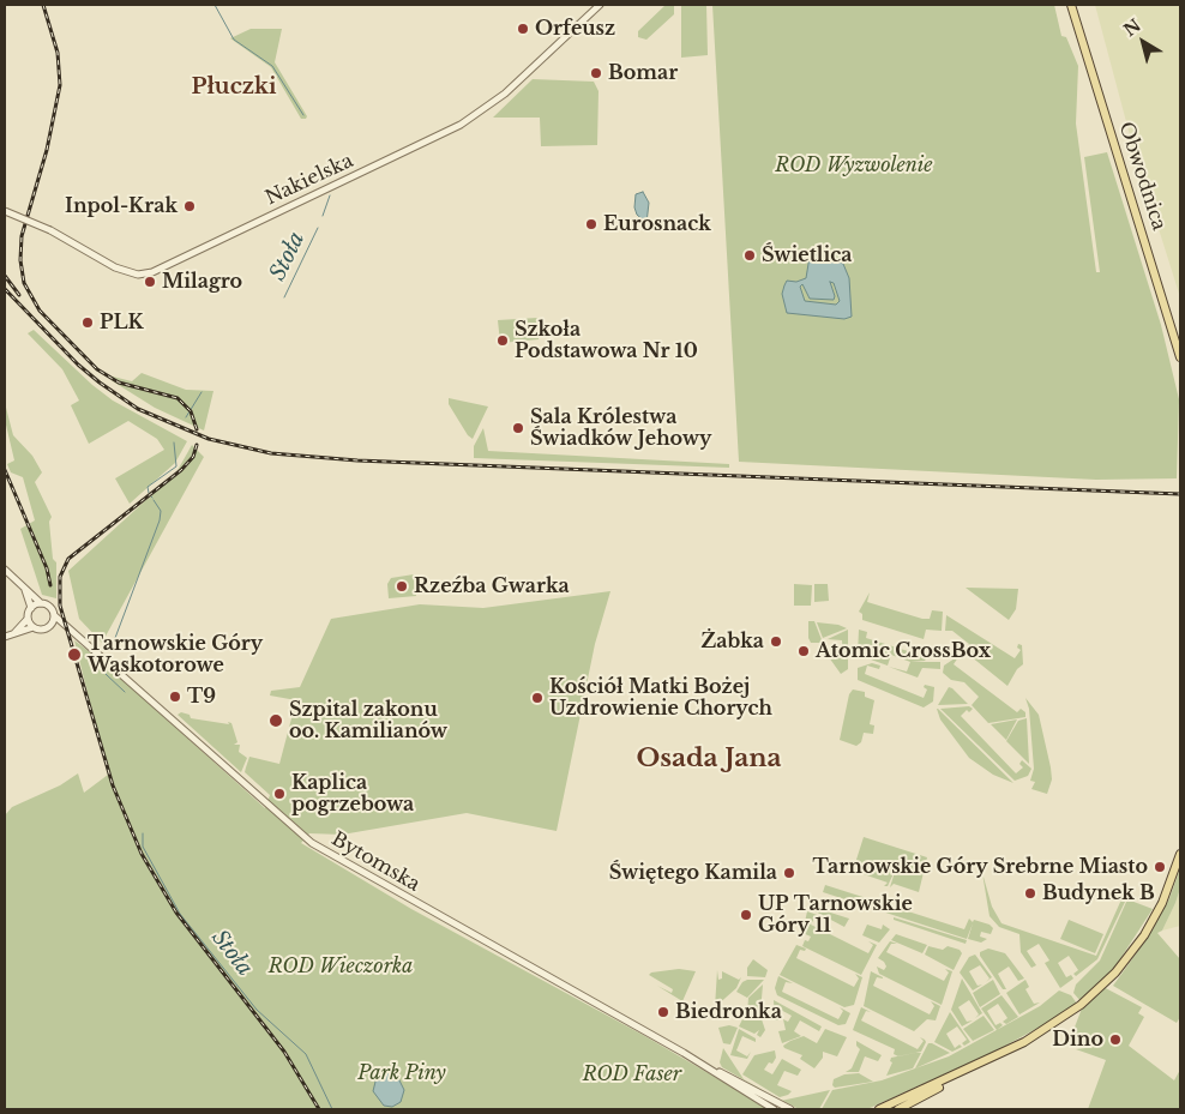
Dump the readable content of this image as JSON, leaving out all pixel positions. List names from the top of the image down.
{
  "streets": {
    "main road": ["Obwodnica"],
    "street": ["Nakielska", "Bytomska"]
  },
  "districts": ["Płuczki", "Osada Jana"],
  "water": ["Stoła"],
  "parks": [
    "ROD Wyzwolenie",
    "ROD Wieczorka",
    "Park Piny",
    "ROD Faser"
  ],
  "places": [
    "Orfeusz",
    "Bomar",
    "Inpol-Krak",
    "Eurosnack",
    "Świetlica",
    "Milagro",
    "PLK",
    "Szkoła Podstawowa Nr 10",
    "Sala Królestwa Świadków Jehowy",
    "Rzeźba Gwarka",
    "Żabka",
    "Atomic CrossBox",
    "Tarnowskie Góry Wąskotorowe",
    "T9",
    "Kościół Matki Bożej Uzdrowienie Chorych",
    "Szpital zakonu oo. Kamilianów",
    "Kaplica pogrzebowa",
    "Tarnowskie Góry Srebrne Miasto",
    "Świętego Kamila",
    "Budynek B",
    "UP Tarnowskie Góry 11",
    "Biedronka",
    "Dino"
  ],
  "north": "top left"
}
